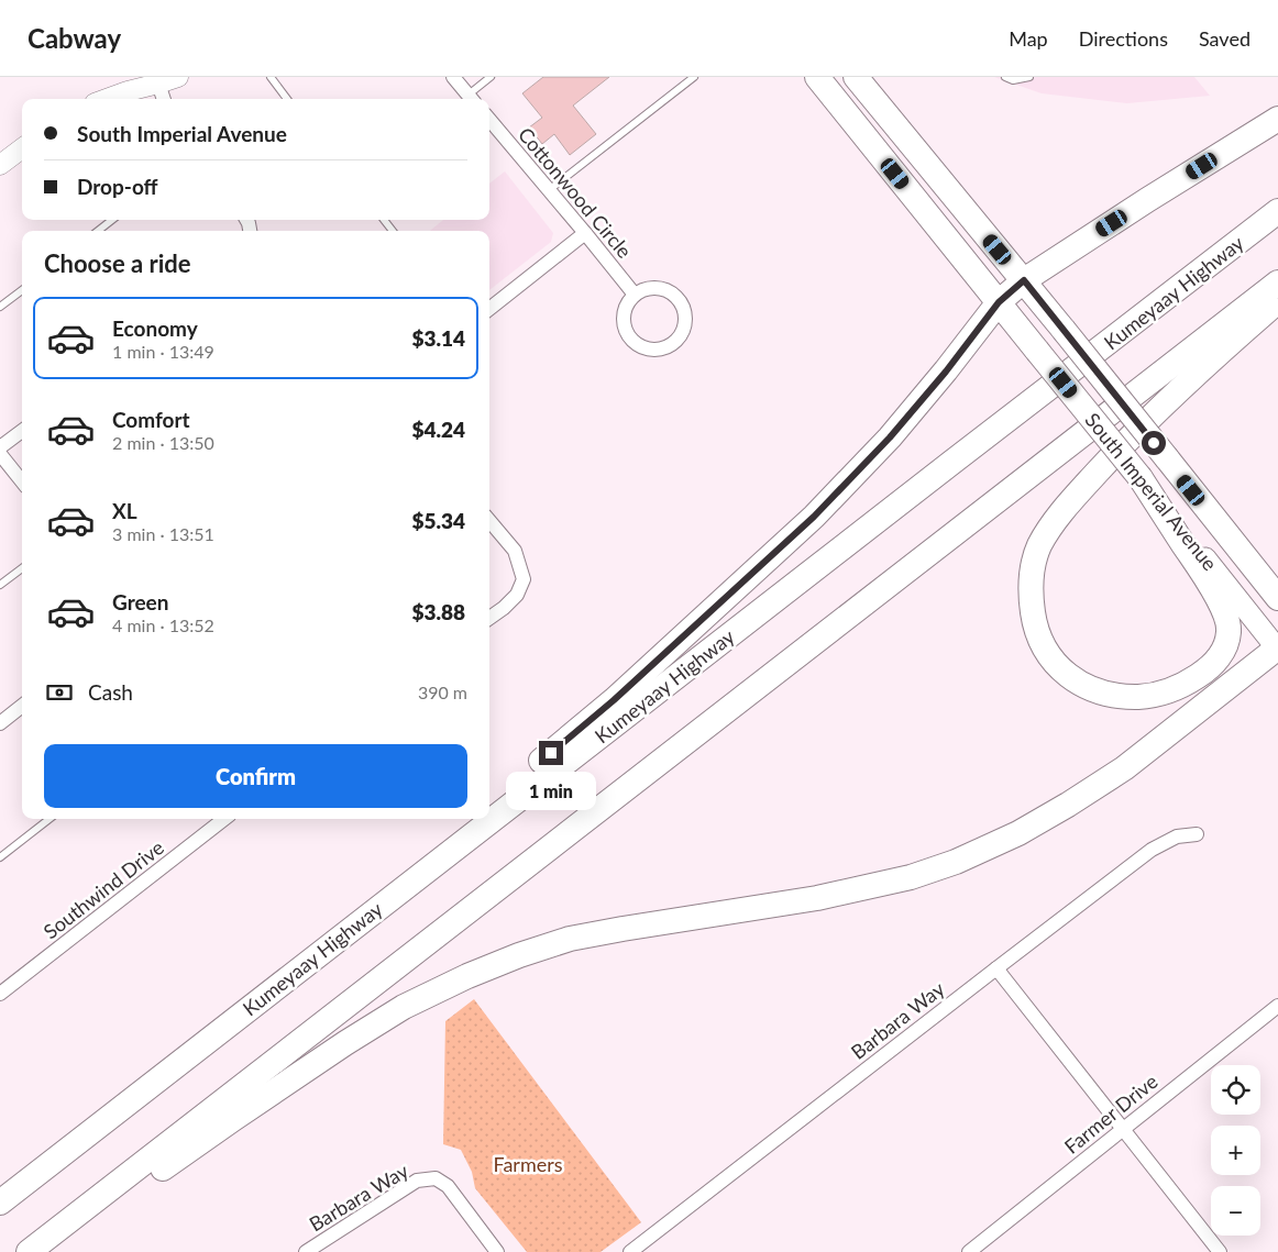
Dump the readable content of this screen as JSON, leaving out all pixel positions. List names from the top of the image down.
{
  "streets": {
    "highway": ["Kumeyaay Highway", "South Imperial Avenue"],
    "street": [
      "Cottonwood Circle",
      "Southwind Drive",
      "Barbara Way",
      "Farmer Drive"
    ]
  },
  "parks": ["Farmers"],
  "page": {
    "header": "Cabway",
    "nav": ["Map", "Directions", "Saved"],
    "banner": ["South Imperial Avenue", "Drop-off"],
    "heading": "Choose a ride",
    "list": [
      {
        "name": "Economy",
        "note": "1 min · 13:49",
        "value": "$3.14"
      },
      {
        "name": "Comfort",
        "note": "2 min · 13:50",
        "value": "$4.24"
      },
      {
        "name": "XL",
        "note": "3 min · 13:51",
        "value": "$5.34"
      },
      {
        "name": "Green",
        "note": "4 min · 13:52",
        "value": "$3.88"
      }
    ],
    "pay": ["Cash", "390 m"],
    "buttons": "Confirm",
    "bubble": "1 min",
    "map_buttons": ["+", "−"]
  }
}
